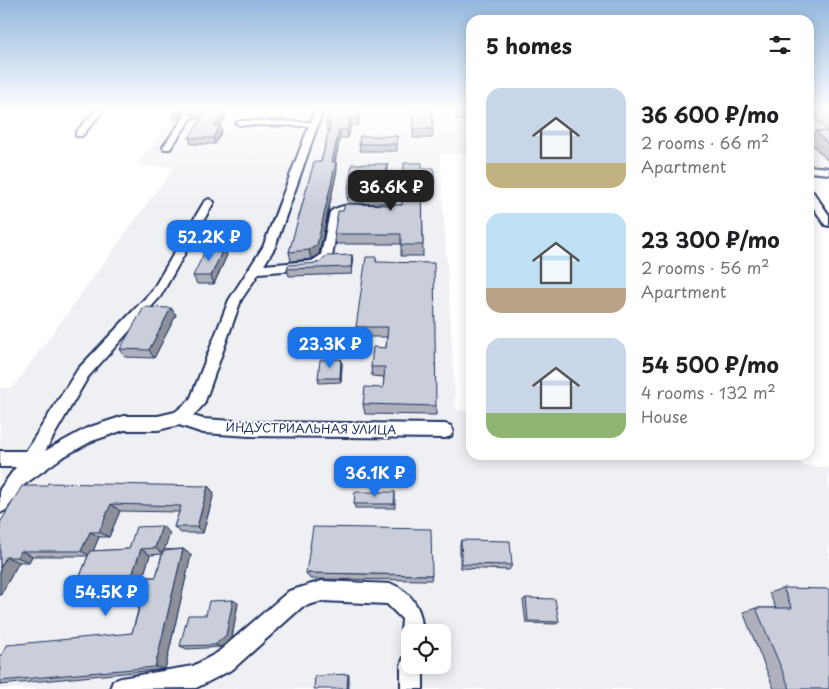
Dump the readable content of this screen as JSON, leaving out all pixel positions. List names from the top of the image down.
{
  "streets": {
    "street": ["ИНДУСТРИАЛЬНАЯ УЛИЦА"]
  },
  "page": {
    "heading": "5 homes",
    "list": [
      {
        "name": "36 600 ₽/mo",
        "note": "2 rooms · 66 m² · Apartment"
      },
      {
        "name": "23 300 ₽/mo",
        "note": "2 rooms · 56 m² · Apartment"
      },
      {
        "name": "54 500 ₽/mo",
        "note": "4 rooms · 132 m² · House"
      }
    ],
    "price": [
      "36.6K ₽",
      "52.2K ₽",
      "23.3K ₽",
      "36.1K ₽",
      "54.5K ₽"
    ]
  }
}
